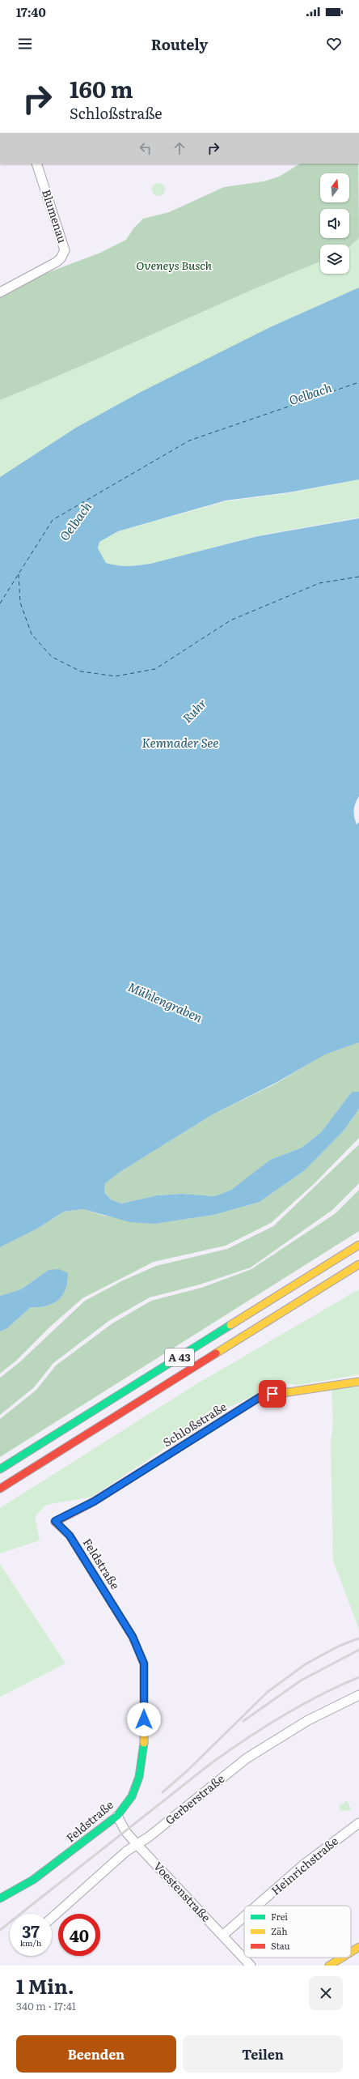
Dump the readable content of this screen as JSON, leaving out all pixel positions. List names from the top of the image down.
{
  "streets": {
    "main road": ["A 43", "Schloßstraße", "Feldstraße"],
    "street": [
      "Blumenau",
      "Gerberstraße",
      "Heinrichstraße",
      "Voestenstraße"
    ]
  },
  "crossings": [
    ["Schloßstraße", "Feldstraße"],
    ["Feldstraße", "Voestenstraße"],
    ["Gerberstraße", "Voestenstraße"],
    ["Heinrichstraße", "Voestenstraße"]
  ],
  "water": [
    "Oelbach",
    "Ruhr",
    "Kemnader See",
    "Mühlengraben"
  ],
  "parks": ["Oveneys Busch"],
  "legend": ["Frei", "Zäh", "Stau"],
  "north": "top",
  "page": {
    "status": "17:40",
    "header": "Routely",
    "turn": ["160 m", "Schloßstraße"],
    "speed": "37 km/h",
    "limit": "40",
    "heading": ["1 Min.", "340 m · 17:41"],
    "buttons": ["Beenden", "Teilen"]
  }
}
